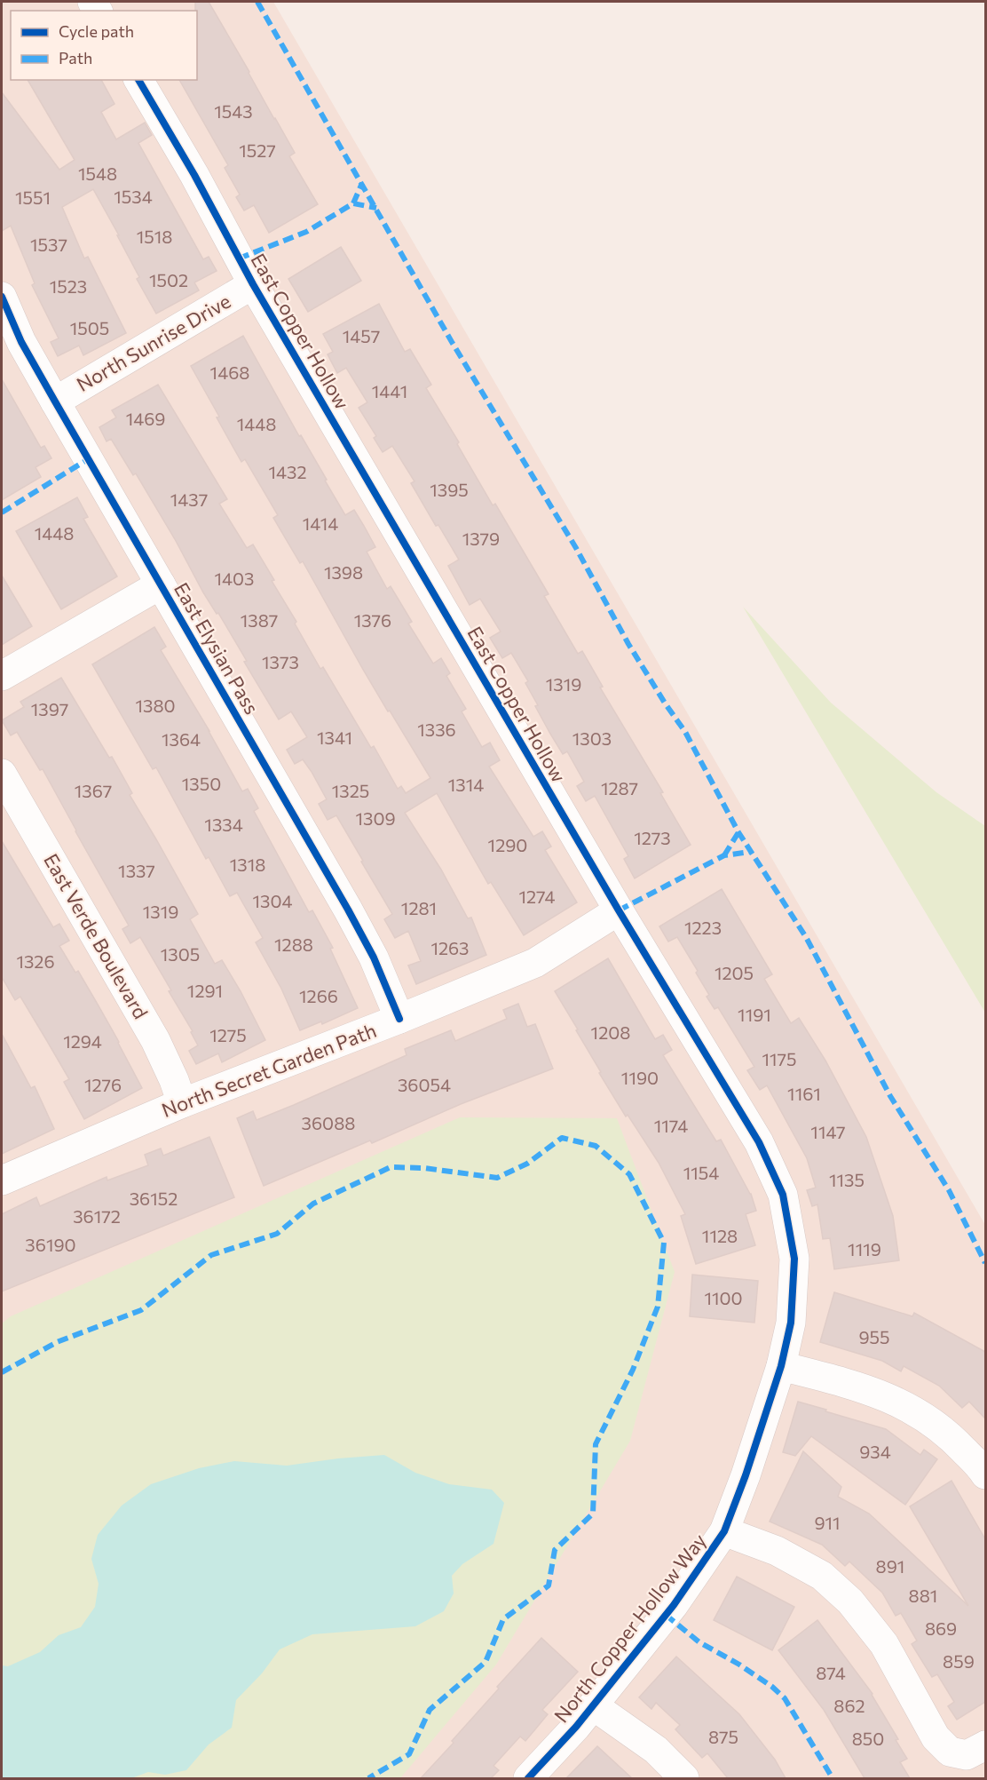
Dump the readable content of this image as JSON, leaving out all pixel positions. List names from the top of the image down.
{
  "streets": {
    "street": [
      "East Copper Hollow",
      "North Sunrise Drive",
      "East Elysian Pass",
      "East Verde Boulevard",
      "North Secret Garden Path",
      "North Copper Hollow Way"
    ]
  },
  "crossings": [
    ["East Copper Hollow", "North Sunrise Drive"],
    ["East Copper Hollow", "North Secret Garden Path"],
    ["East Copper Hollow", "North Copper Hollow Way"],
    ["North Sunrise Drive", "East Elysian Pass"],
    ["East Elysian Pass", "North Secret Garden Path"],
    ["East Verde Boulevard", "North Secret Garden Path"]
  ],
  "house_numbers": [
    "1543",
    "1527",
    "1548",
    "1534",
    "1551",
    "1518",
    "1537",
    "1502",
    "1523",
    "1505",
    "1457",
    "1468",
    "1441",
    "1469",
    "1448",
    "1432",
    "1395",
    "1437",
    "1414",
    "1448",
    "1379",
    "1398",
    "1403",
    "1387",
    "1376",
    "1373",
    "1319",
    "1380",
    "1397",
    "1336",
    "1341",
    "1303",
    "1364",
    "1350",
    "1314",
    "1287",
    "1367",
    "1325",
    "1309",
    "1334",
    "1273",
    "1290",
    "1318",
    "1337",
    "1274",
    "1304",
    "1281",
    "1319",
    "1223",
    "1288",
    "1263",
    "1305",
    "1326",
    "1205",
    "1291",
    "1266",
    "1191",
    "1208",
    "1275",
    "1294",
    "1175",
    "1190",
    "1276",
    "36054",
    "1161",
    "36088",
    "1174",
    "1147",
    "1154",
    "1135",
    "36152",
    "36172",
    "1128",
    "36190",
    "1119",
    "1100",
    "955",
    "934",
    "911",
    "891",
    "881",
    "869",
    "859",
    "874",
    "862",
    "875",
    "850"
  ],
  "legend": ["Cycle path", "Path"]
}
